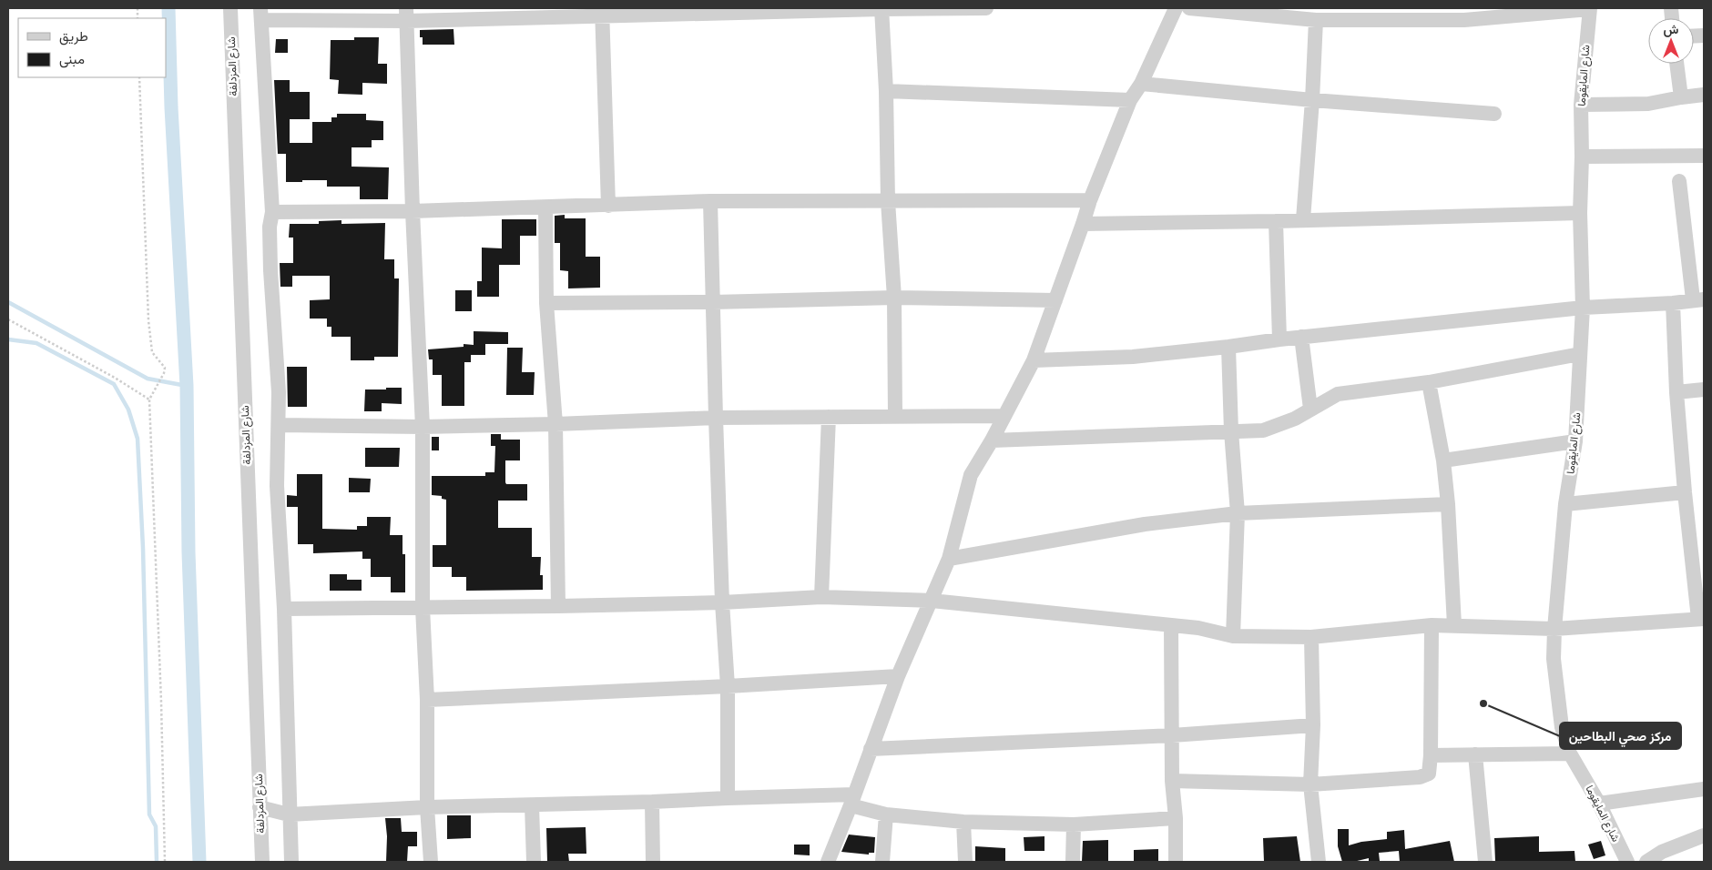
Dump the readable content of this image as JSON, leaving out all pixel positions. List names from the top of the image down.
{
  "streets": {
    "street": ["شارع المزدلفة", "شارع المايقوما"]
  },
  "places": ["مركز صحي البطاحين"],
  "legend": ["طريق", "مبنى"],
  "north": "top"
}
